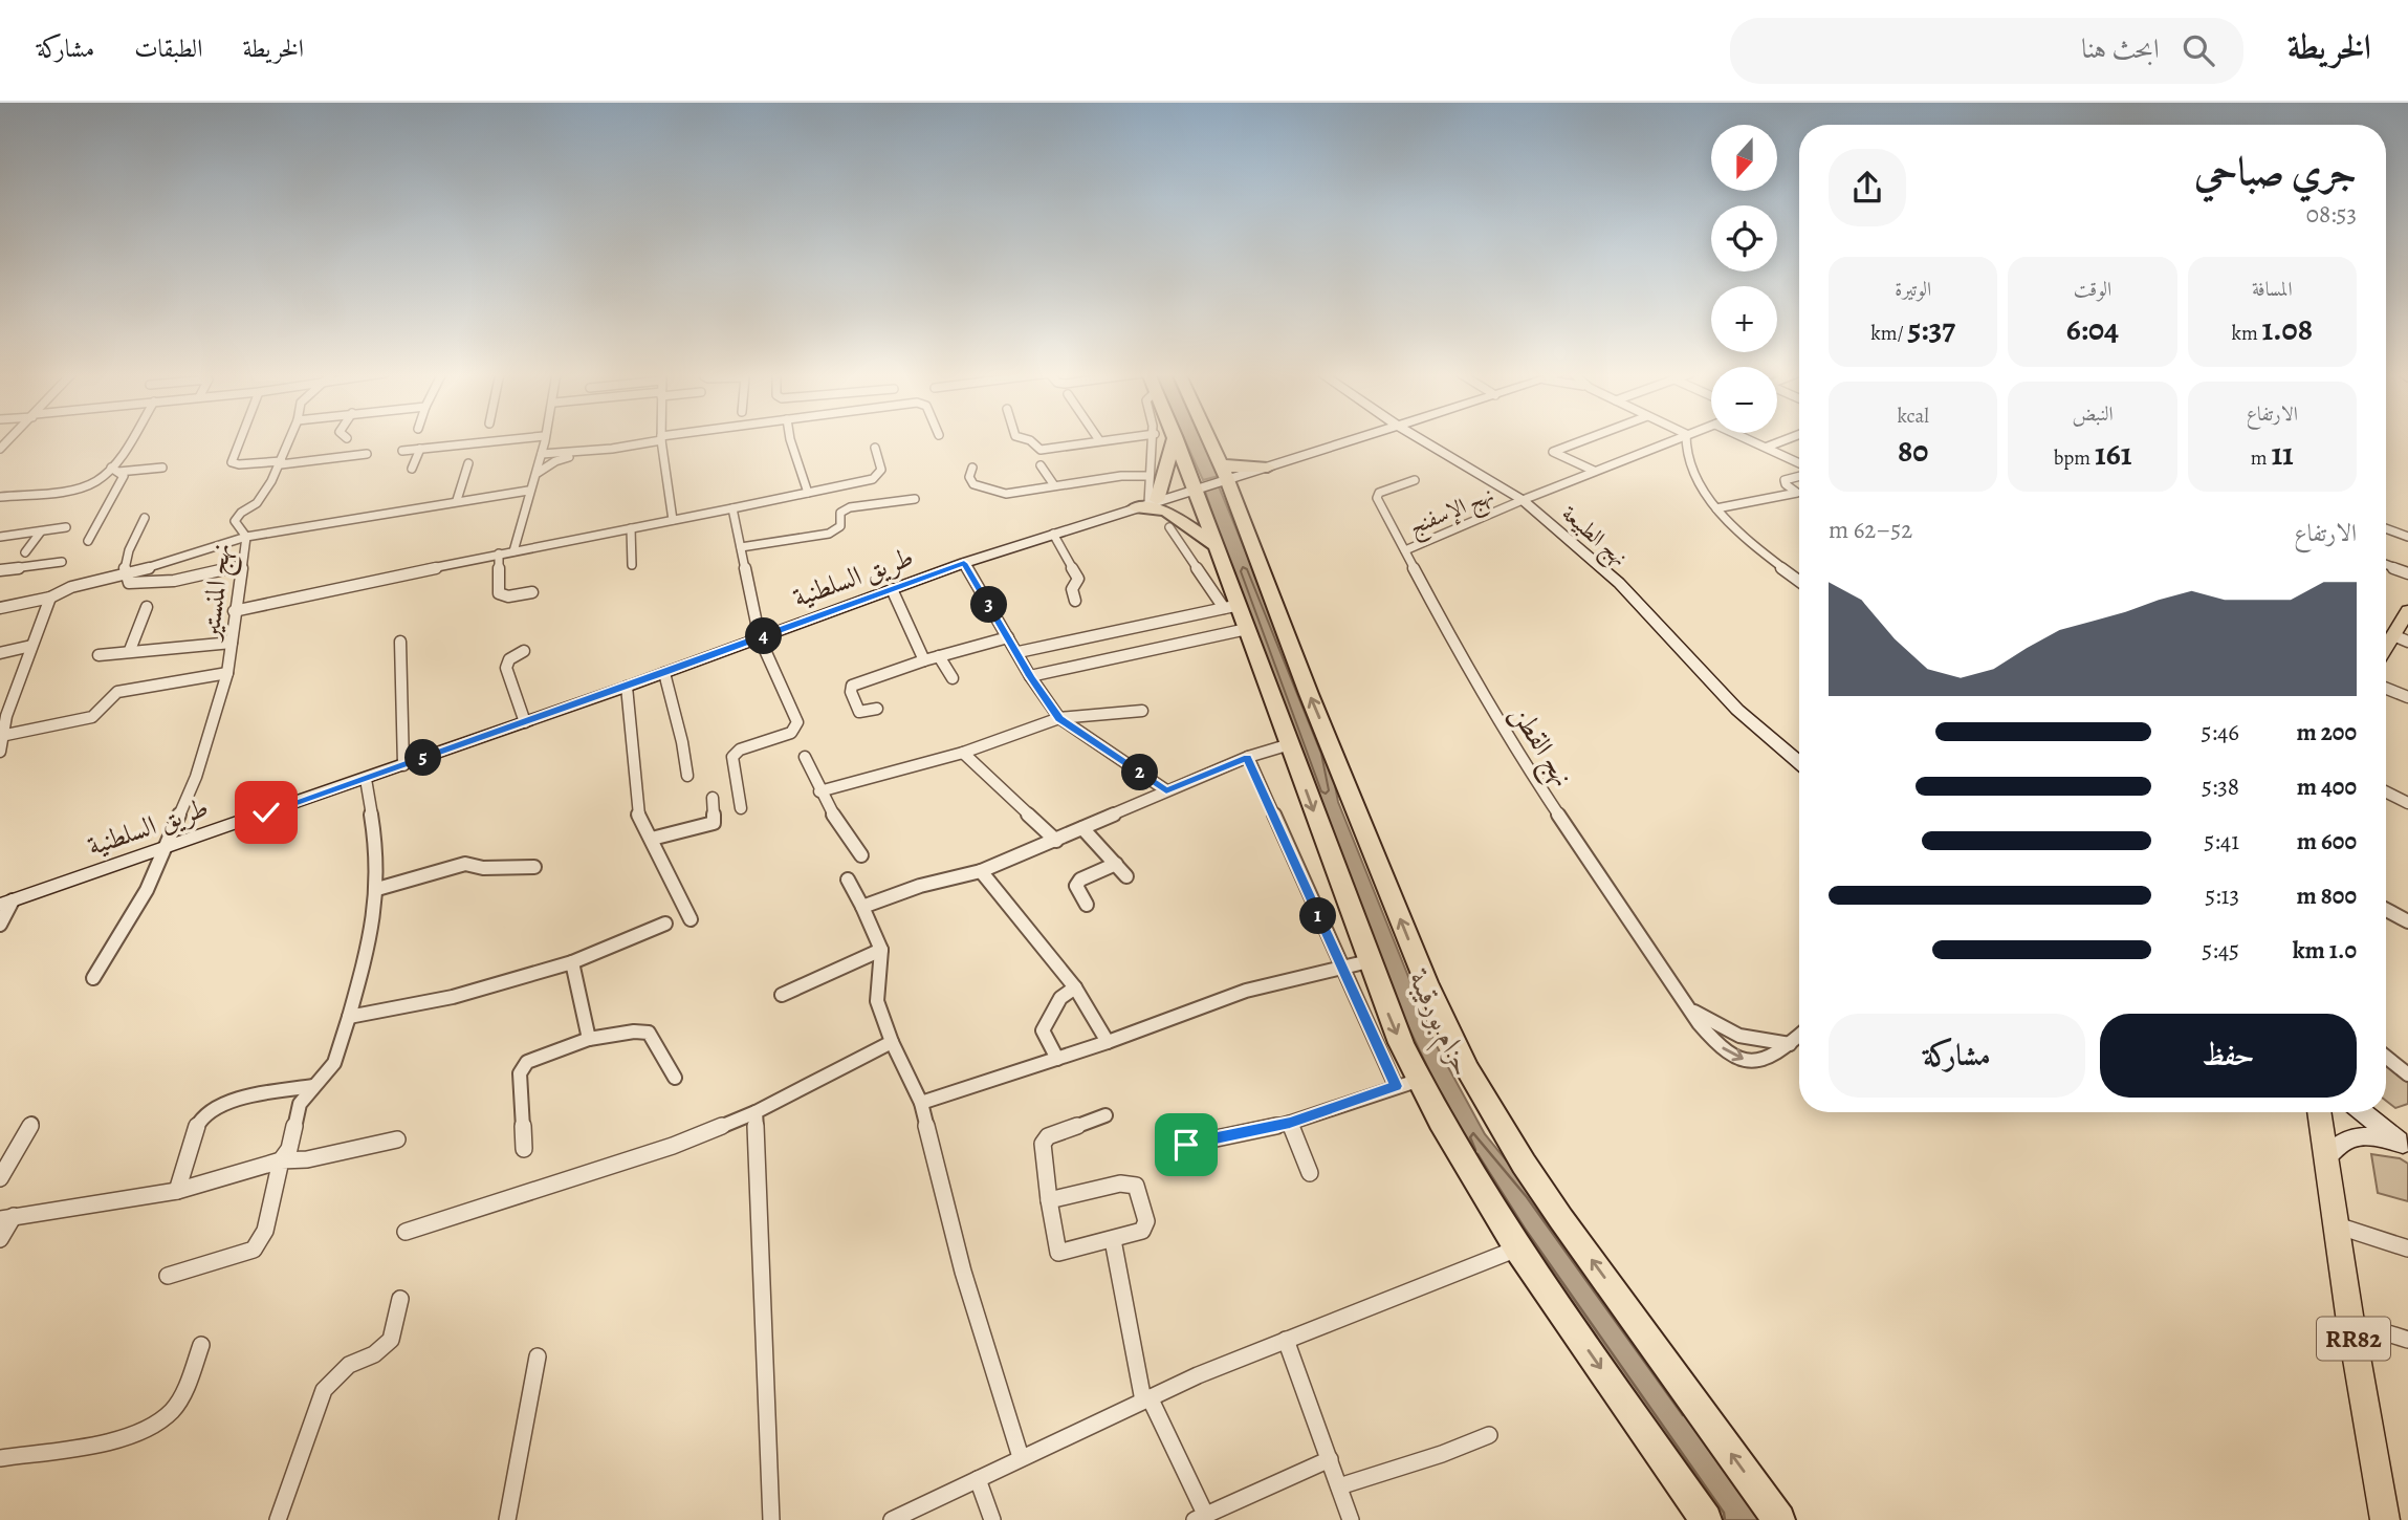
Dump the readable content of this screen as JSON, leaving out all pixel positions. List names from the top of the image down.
{
  "streets": {
    "main road": ["نهج الطبيعة", "طريق السلطنية", "RR82"],
    "street": ["نهج الإسفنج", "نهج المنستير", "نهج القطن"]
  },
  "crossings": [
    ["نهج الإسفنج", "نهج الطبيعة"],
    ["نهج الإسفنج", "نهج القطن"],
    ["طريق السلطنية", "نهج المنستير"]
  ],
  "water": ["حزام بورقيبة"],
  "north": "bottom",
  "page": {
    "header": "الخريطة",
    "search": "ابحث هنا",
    "nav": ["الخريطة", "الطبقات", "مشاركة"],
    "map_buttons": ["+", "−"],
    "heading": ["جري صباحي", "08:53"],
    "stats": [
      ["المسافة", "1.08 km"],
      ["الوقت", "6:04"],
      ["الوتيرة", "5:37 /km"],
      ["الارتفاع", "11 m"],
      ["النبض", "161 bpm"],
      ["kcal", "80"]
    ],
    "chart": ["الارتفاع", "52–62 m"],
    "pins": [
      "3",
      "4",
      "5",
      "2",
      "1"
    ],
    "list": [
      {
        "name": "200 m",
        "note": "5:46"
      },
      {
        "name": "400 m",
        "note": "5:38"
      },
      {
        "name": "600 m",
        "note": "5:41"
      },
      {
        "name": "800 m",
        "note": "5:13"
      },
      {
        "name": "1.0 km",
        "note": "5:45"
      }
    ],
    "buttons": ["حفظ", "مشاركة"]
  }
}
